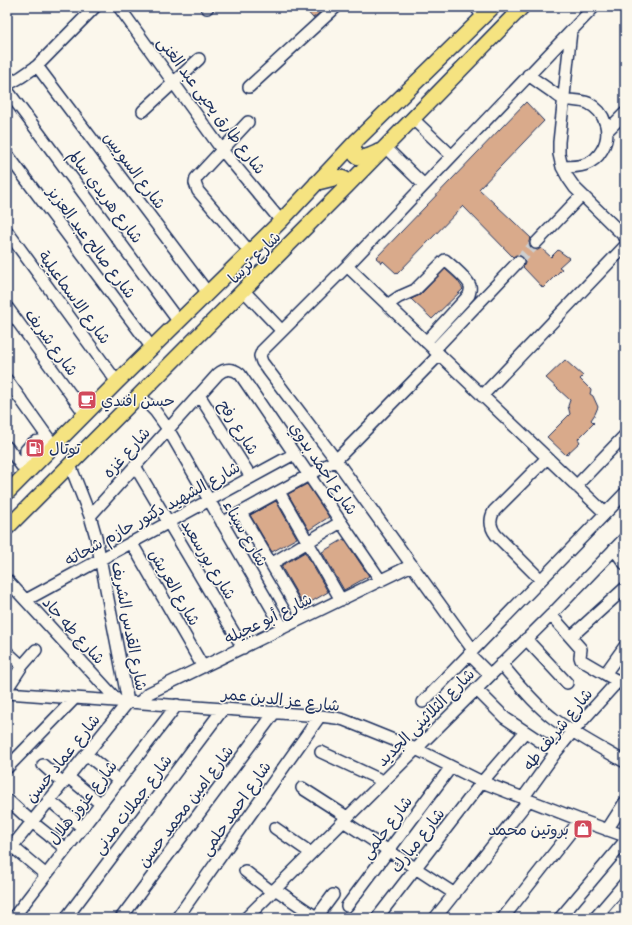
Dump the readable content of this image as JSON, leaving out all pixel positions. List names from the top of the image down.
{
  "streets": {
    "main road": ["شارع ترسا"],
    "street": [
      "شارع طارق يحيى عبد الغنى",
      "شارع السويس",
      "شارع هريدي سالم",
      "شارع صالح عبد العزيز",
      "شارع الاسماعيلية",
      "شارع شريف",
      "شارع رفح",
      "شارع غزه",
      "شارع احمد بدوي",
      "شارع الشهيد دكتور حازم شحاته",
      "شارع سيناء",
      "شارع بورسعيد",
      "شارع العريش",
      "شارع أبو عجيله",
      "شارع القدس الشريف",
      "شارع طه جاد",
      "شارع عز الدين عمر",
      "شارع الثلاثينى الجديد",
      "شارع شريف طه",
      "شارع عماد حسن",
      "شارع عزوز هلال",
      "شارع جملات مدنى",
      "شارع امين محمد حسن",
      "شارع احمد حلمى",
      "شارع حلمى",
      "شارع مبارك"
    ]
  },
  "crossings": [
    ["شارع طارق يحيى عبد الغنى", "شارع ترسا"],
    ["شارع السويس", "شارع ترسا"],
    ["شارع هريدي سالم", "شارع ترسا"],
    ["شارع صالح عبد العزيز", "شارع ترسا"],
    ["شارع ترسا", "شارع الاسماعيلية"],
    ["شارع ترسا", "شارع شريف"],
    ["شارع ترسا", "شارع سيناء"],
    ["شارع ترسا", "شارع القدس الشريف"],
    ["شارع رفح", "شارع غزه"],
    ["شارع رفح", "شارع الشهيد دكتور حازم شحاته"],
    ["شارع غزه", "شارع احمد بدوي"],
    ["شارع غزه", "شارع سيناء"],
    ["شارع غزه", "شارع بورسعيد"],
    ["شارع غزه", "شارع القدس الشريف"],
    ["شارع احمد بدوي", "شارع الشهيد دكتور حازم شحاته"],
    ["شارع احمد بدوي", "شارع أبو عجيله"],
    ["شارع الشهيد دكتور حازم شحاته", "شارع سيناء"],
    ["شارع الشهيد دكتور حازم شحاته", "شارع بورسعيد"],
    ["شارع الشهيد دكتور حازم شحاته", "شارع العريش"],
    ["شارع الشهيد دكتور حازم شحاته", "شارع القدس الشريف"],
    ["شارع الشهيد دكتور حازم شحاته", "شارع طه جاد"],
    ["شارع سيناء", "شارع أبو عجيله"],
    ["شارع بورسعيد", "شارع أبو عجيله"],
    ["شارع العريش", "شارع أبو عجيله"],
    ["شارع أبو عجيله", "شارع عز الدين عمر"],
    ["شارع القدس الشريف", "شارع طه جاد"],
    ["شارع القدس الشريف", "شارع عز الدين عمر"],
    ["شارع القدس الشريف", "شارع عماد حسن"],
    ["شارع طه جاد", "شارع عز الدين عمر"],
    ["شارع طه جاد", "شارع عماد حسن"],
    ["شارع عز الدين عمر", "شارع الثلاثينى الجديد"],
    ["شارع عز الدين عمر", "شارع شريف طه"],
    ["شارع عز الدين عمر", "شارع عماد حسن"],
    ["شارع عز الدين عمر", "شارع عزوز هلال"],
    ["شارع عز الدين عمر", "شارع جملات مدنى"],
    ["شارع عز الدين عمر", "شارع امين محمد حسن"],
    ["شارع عز الدين عمر", "شارع احمد حلمى"],
    ["شارع عز الدين عمر", "شارع حلمى"],
    ["شارع عز الدين عمر", "شارع مبارك"]
  ],
  "places": {
    "cafe": ["حسن افندي"],
    "fuel station": ["توتال"],
    "shop": ["بروتين محمد"]
  }
}
